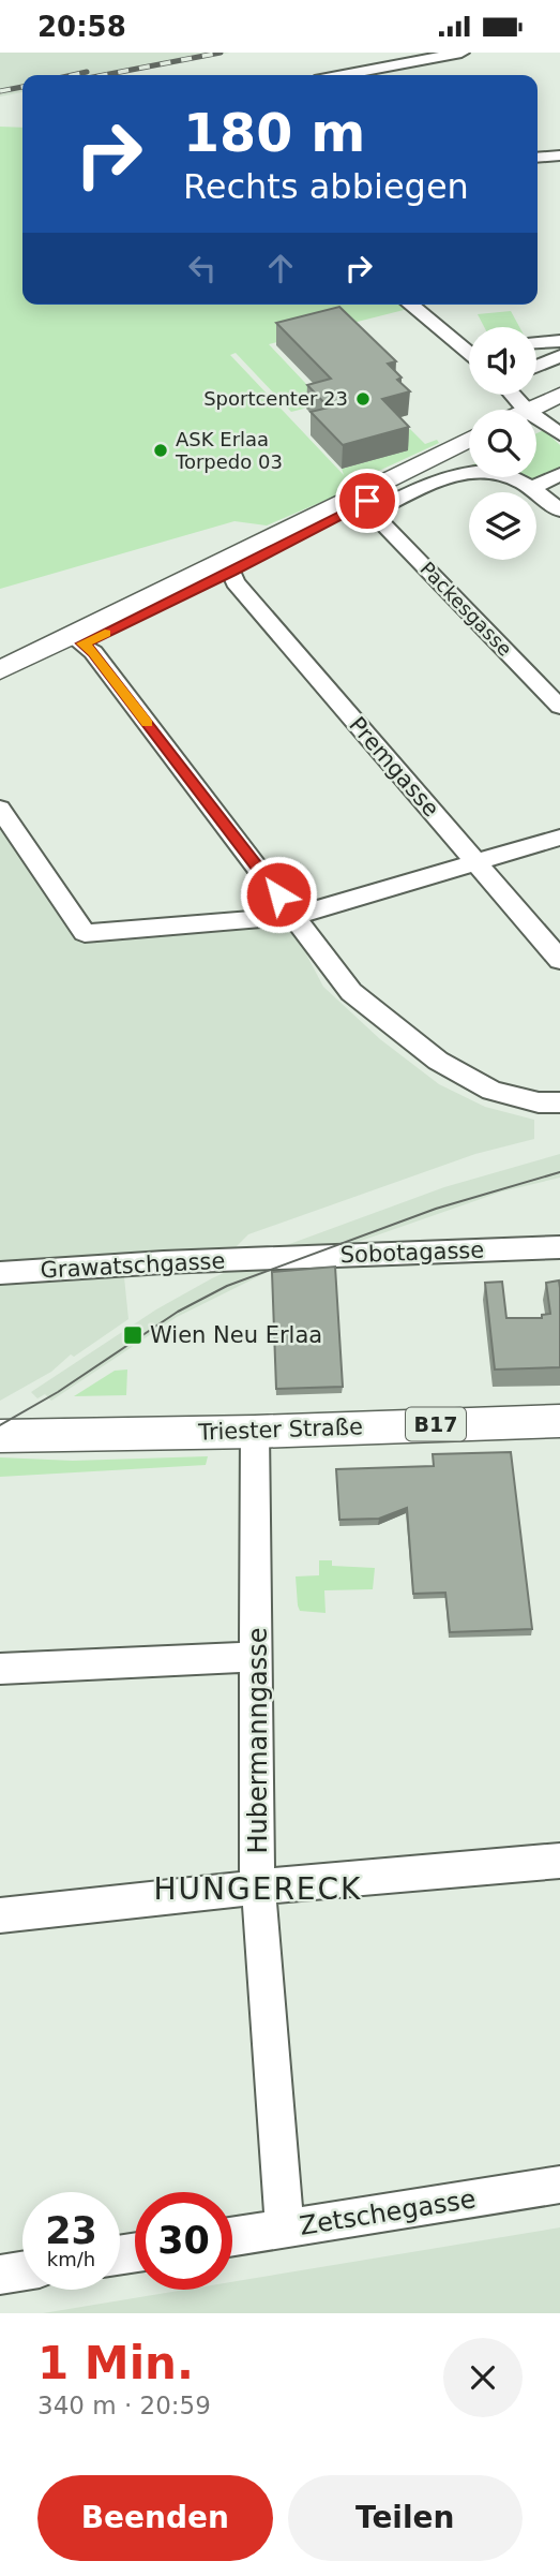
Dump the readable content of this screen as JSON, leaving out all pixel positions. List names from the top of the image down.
{
  "streets": {
    "main road": ["B17", "Triester Straße"],
    "street": [
      "Packesgasse",
      "Premgasse",
      "Sobotagasse",
      "Grawatschgasse",
      "Hubermanngasse",
      "Zetschegasse"
    ]
  },
  "crossings": [
    ["Sobotagasse", "Grawatschgasse"],
    ["Triester Straße", "Hubermanngasse"],
    ["Hubermanngasse", "Zetschegasse"]
  ],
  "districts": ["HUNGERECK"],
  "places": {
    "other": ["Sportcenter 23", "ASK Erlaa Torpedo 03"],
    "transit": ["Wien Neu Erlaa"]
  },
  "page": {
    "status": "20:58",
    "turn": ["180 m", "Rechts abbiegen"],
    "speed": "23 km/h",
    "limit": "30",
    "heading": ["1 Min.", "340 m · 20:59"],
    "buttons": ["Beenden", "Teilen"]
  }
}
